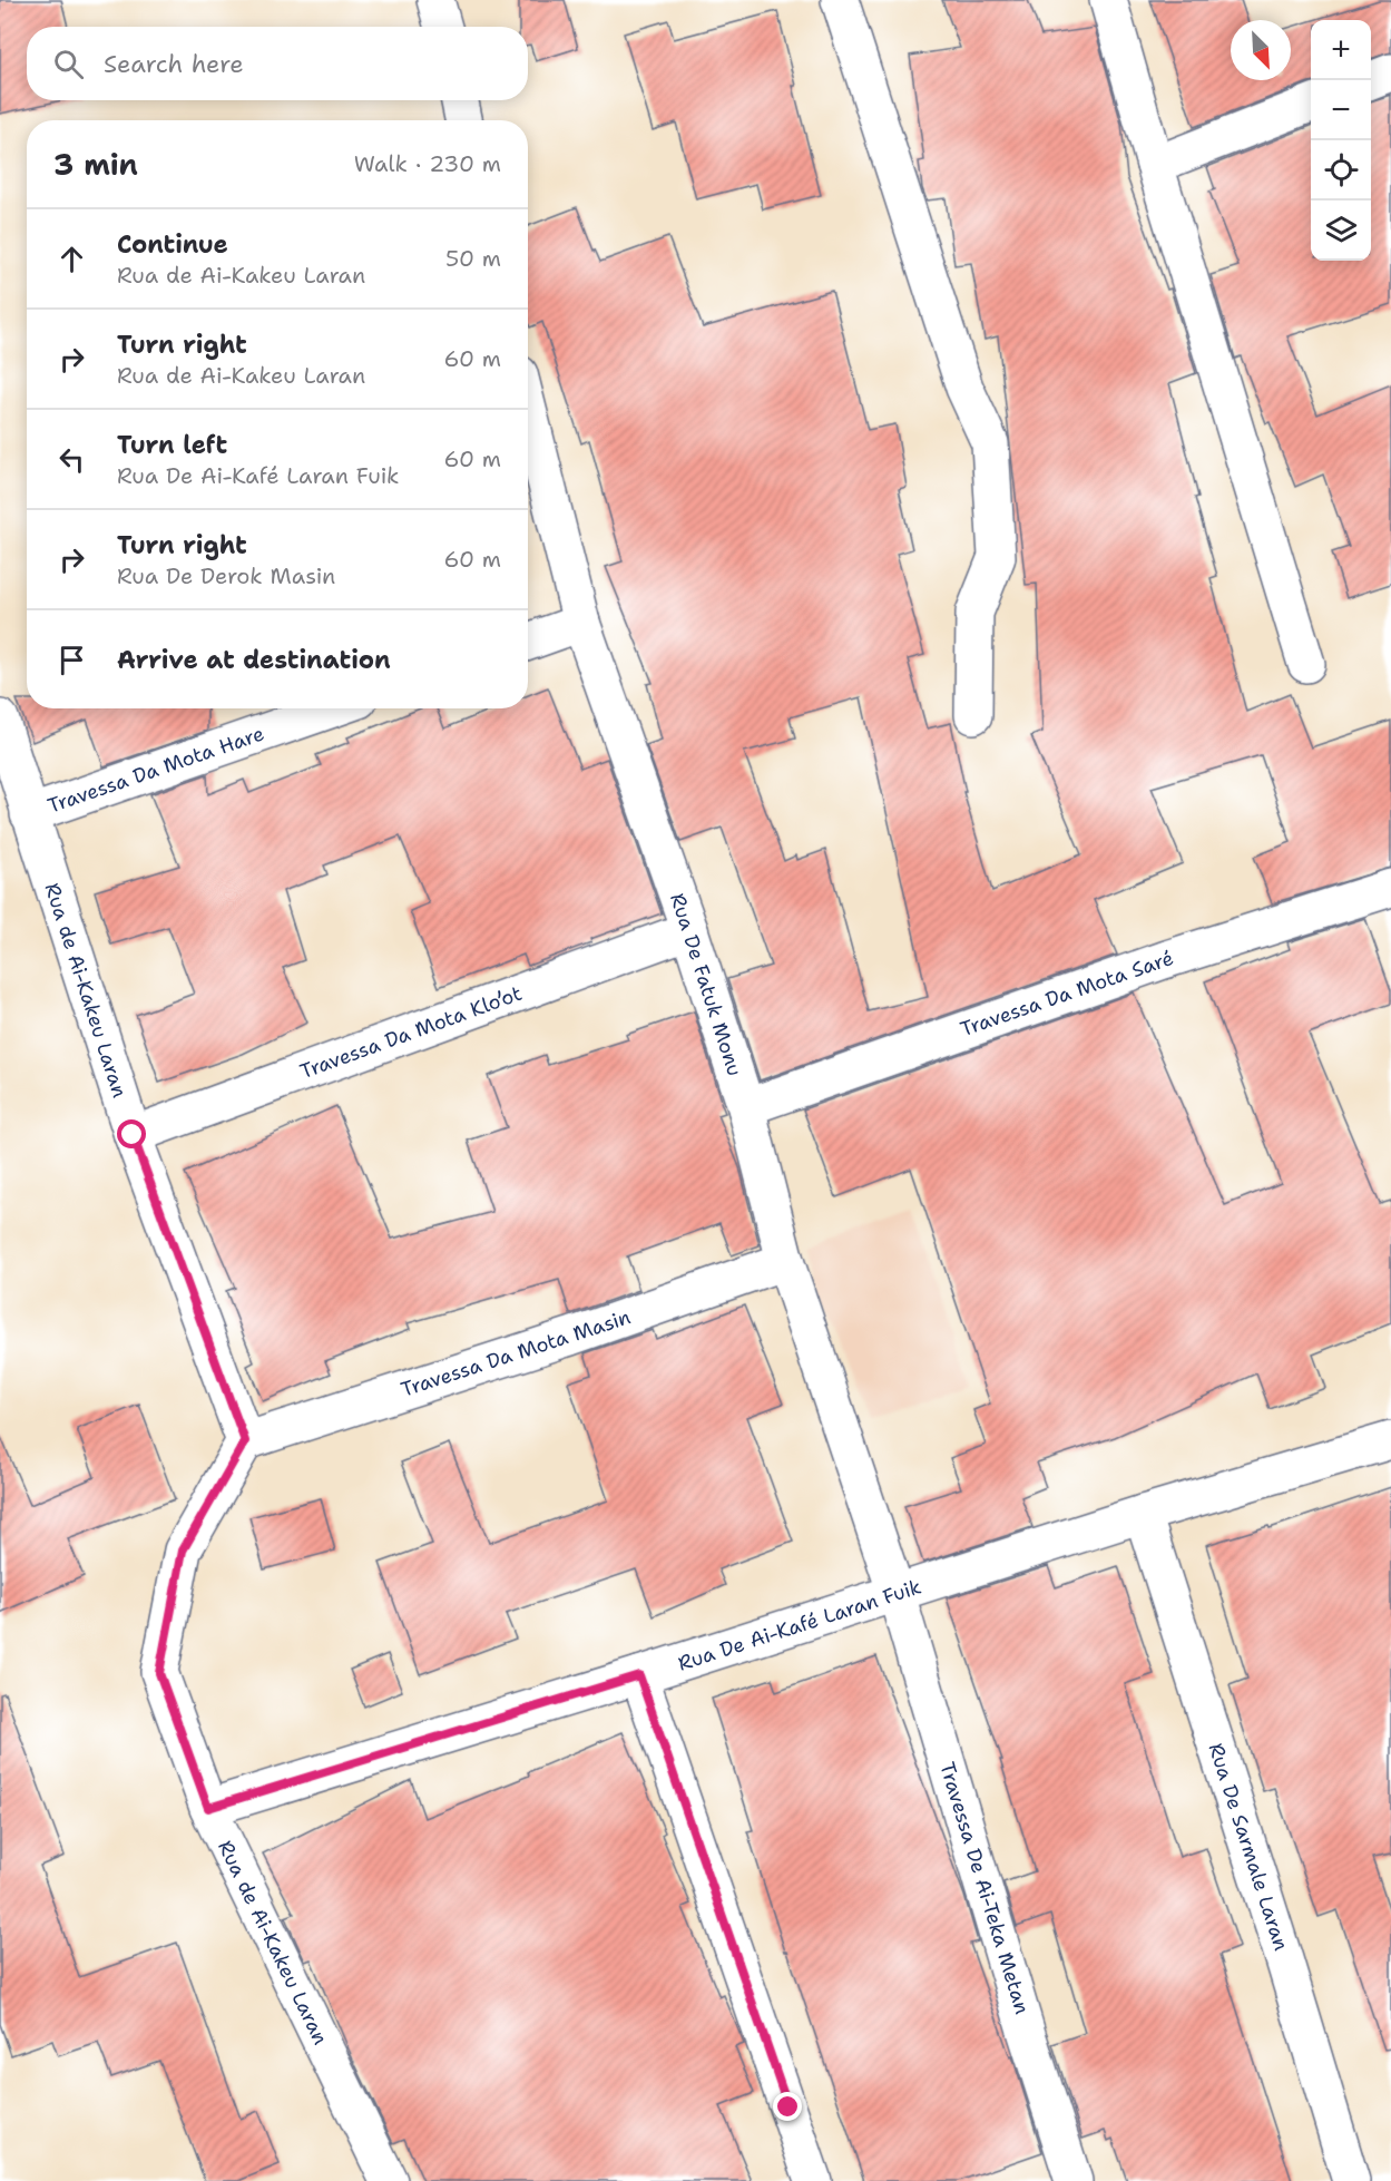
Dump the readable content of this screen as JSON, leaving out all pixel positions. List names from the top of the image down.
{
  "streets": {
    "street": [
      "Travessa Da Mota Hare",
      "Rua De Fatuk Monu",
      "Rua de Ai-Kakeu Laran",
      "Travessa Da Mota Saré",
      "Travessa Da Mota Klo’ot",
      "Travessa Da Mota Masin",
      "Rua De Ai-Kafé Laran Fuik",
      "Rua De Sarmale Laran",
      "Travessa De Ai-Teka Metan"
    ]
  },
  "crossings": [
    ["Travessa Da Mota Hare", "Rua de Ai-Kakeu Laran"],
    ["Rua De Fatuk Monu", "Travessa Da Mota Saré"],
    ["Rua De Fatuk Monu", "Travessa Da Mota Klo’ot"],
    ["Rua De Fatuk Monu", "Travessa Da Mota Masin"],
    ["Rua De Fatuk Monu", "Rua De Ai-Kafé Laran Fuik"],
    ["Rua De Fatuk Monu", "Travessa De Ai-Teka Metan"],
    ["Rua de Ai-Kakeu Laran", "Travessa Da Mota Klo’ot"],
    ["Rua de Ai-Kakeu Laran", "Travessa Da Mota Masin"],
    ["Rua de Ai-Kakeu Laran", "Rua De Ai-Kafé Laran Fuik"],
    ["Rua De Ai-Kafé Laran Fuik", "Rua De Sarmale Laran"],
    ["Rua De Ai-Kafé Laran Fuik", "Travessa De Ai-Teka Metan"]
  ],
  "north": "bottom right",
  "page": {
    "map_buttons": ["+", "−"],
    "search": "Search here",
    "heading": ["3 min", "Walk · 230 m"],
    "list": [
      ["Continue", "Rua de Ai-Kakeu Laran", "50 m"],
      ["Turn right", "Rua de Ai-Kakeu Laran", "60 m"],
      ["Turn left", "Rua De Ai-Kafé Laran Fuik", "60 m"],
      ["Turn right", "Rua De Derok Masin", "60 m"],
      "Arrive at destination"
    ]
  }
}
